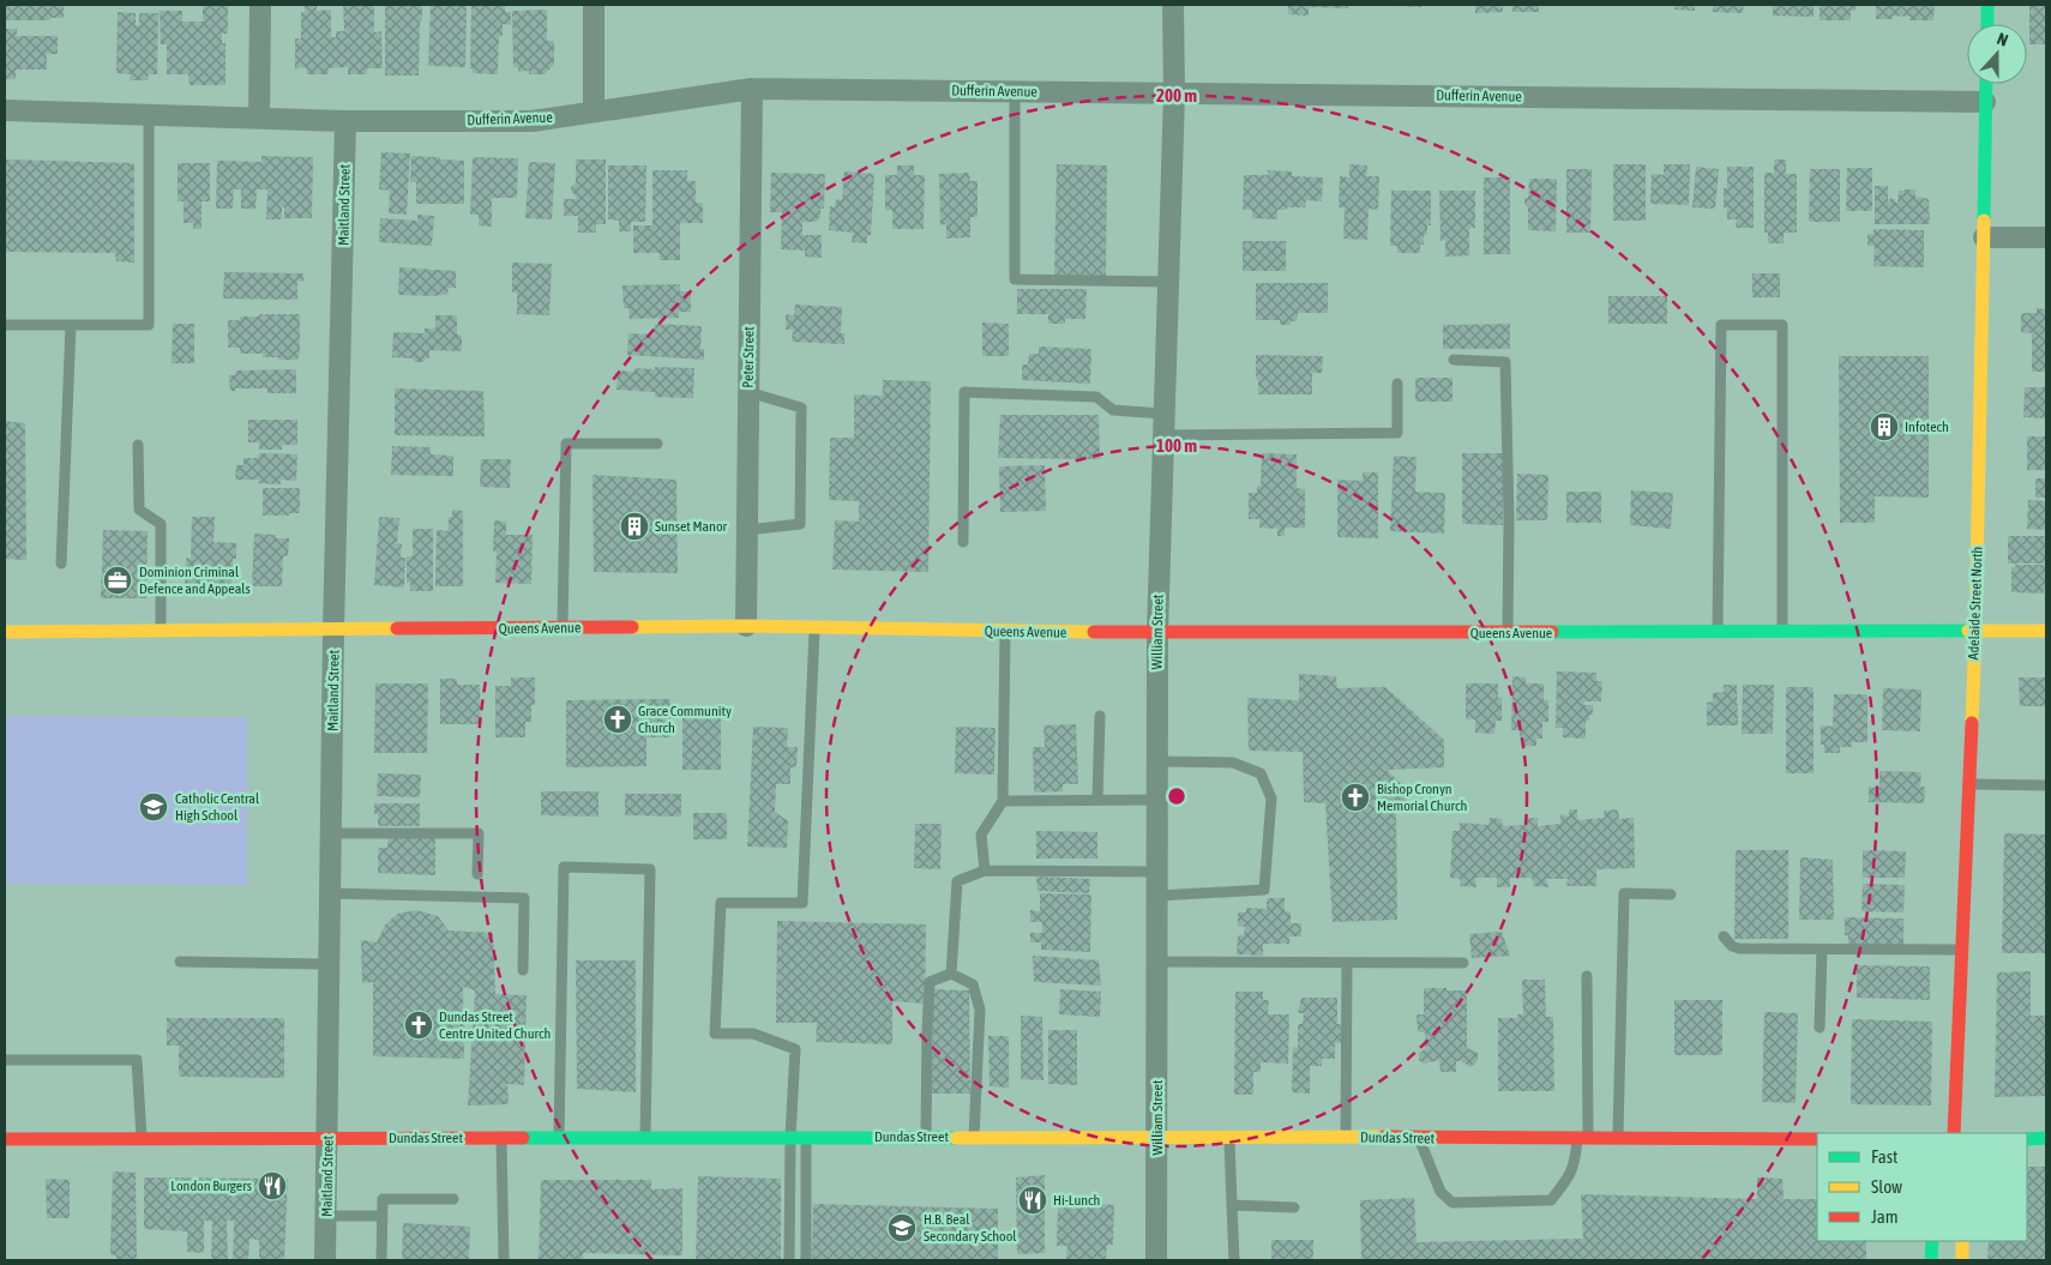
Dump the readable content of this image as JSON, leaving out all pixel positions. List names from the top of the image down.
{
  "streets": {
    "main road": ["Adelaide Street North", "Queens Avenue", "Dundas Street"],
    "street": [
      "Dufferin Avenue",
      "Maitland Street",
      "Peter Street",
      "William Street"
    ]
  },
  "crossings": [
    ["Dufferin Avenue", "Maitland Street"],
    ["Dufferin Avenue", "Peter Street"],
    ["Dufferin Avenue", "Adelaide Street North"],
    ["Dufferin Avenue", "William Street"],
    ["Maitland Street", "Queens Avenue"],
    ["Maitland Street", "Dundas Street"],
    ["Peter Street", "Queens Avenue"],
    ["Adelaide Street North", "Queens Avenue"],
    ["Queens Avenue", "William Street"],
    ["William Street", "Dundas Street"]
  ],
  "places": {
    "building": ["Infotech", "Sunset Manor"],
    "office": ["Dominion Criminal Defence and Appeals"],
    "church": ["Grace Community Church", "Bishop Cronyn Memorial Church", "Dundas Street Centre United Church"],
    "school or university": ["Catholic Central High School", "H.B. Beal Secondary School"],
    "restaurant": ["London Burgers", "Hi-Lunch"]
  },
  "legend": ["Fast", "Slow", "Jam"],
  "north": "top",
  "rings": ["200 m", "100 m"]
}
